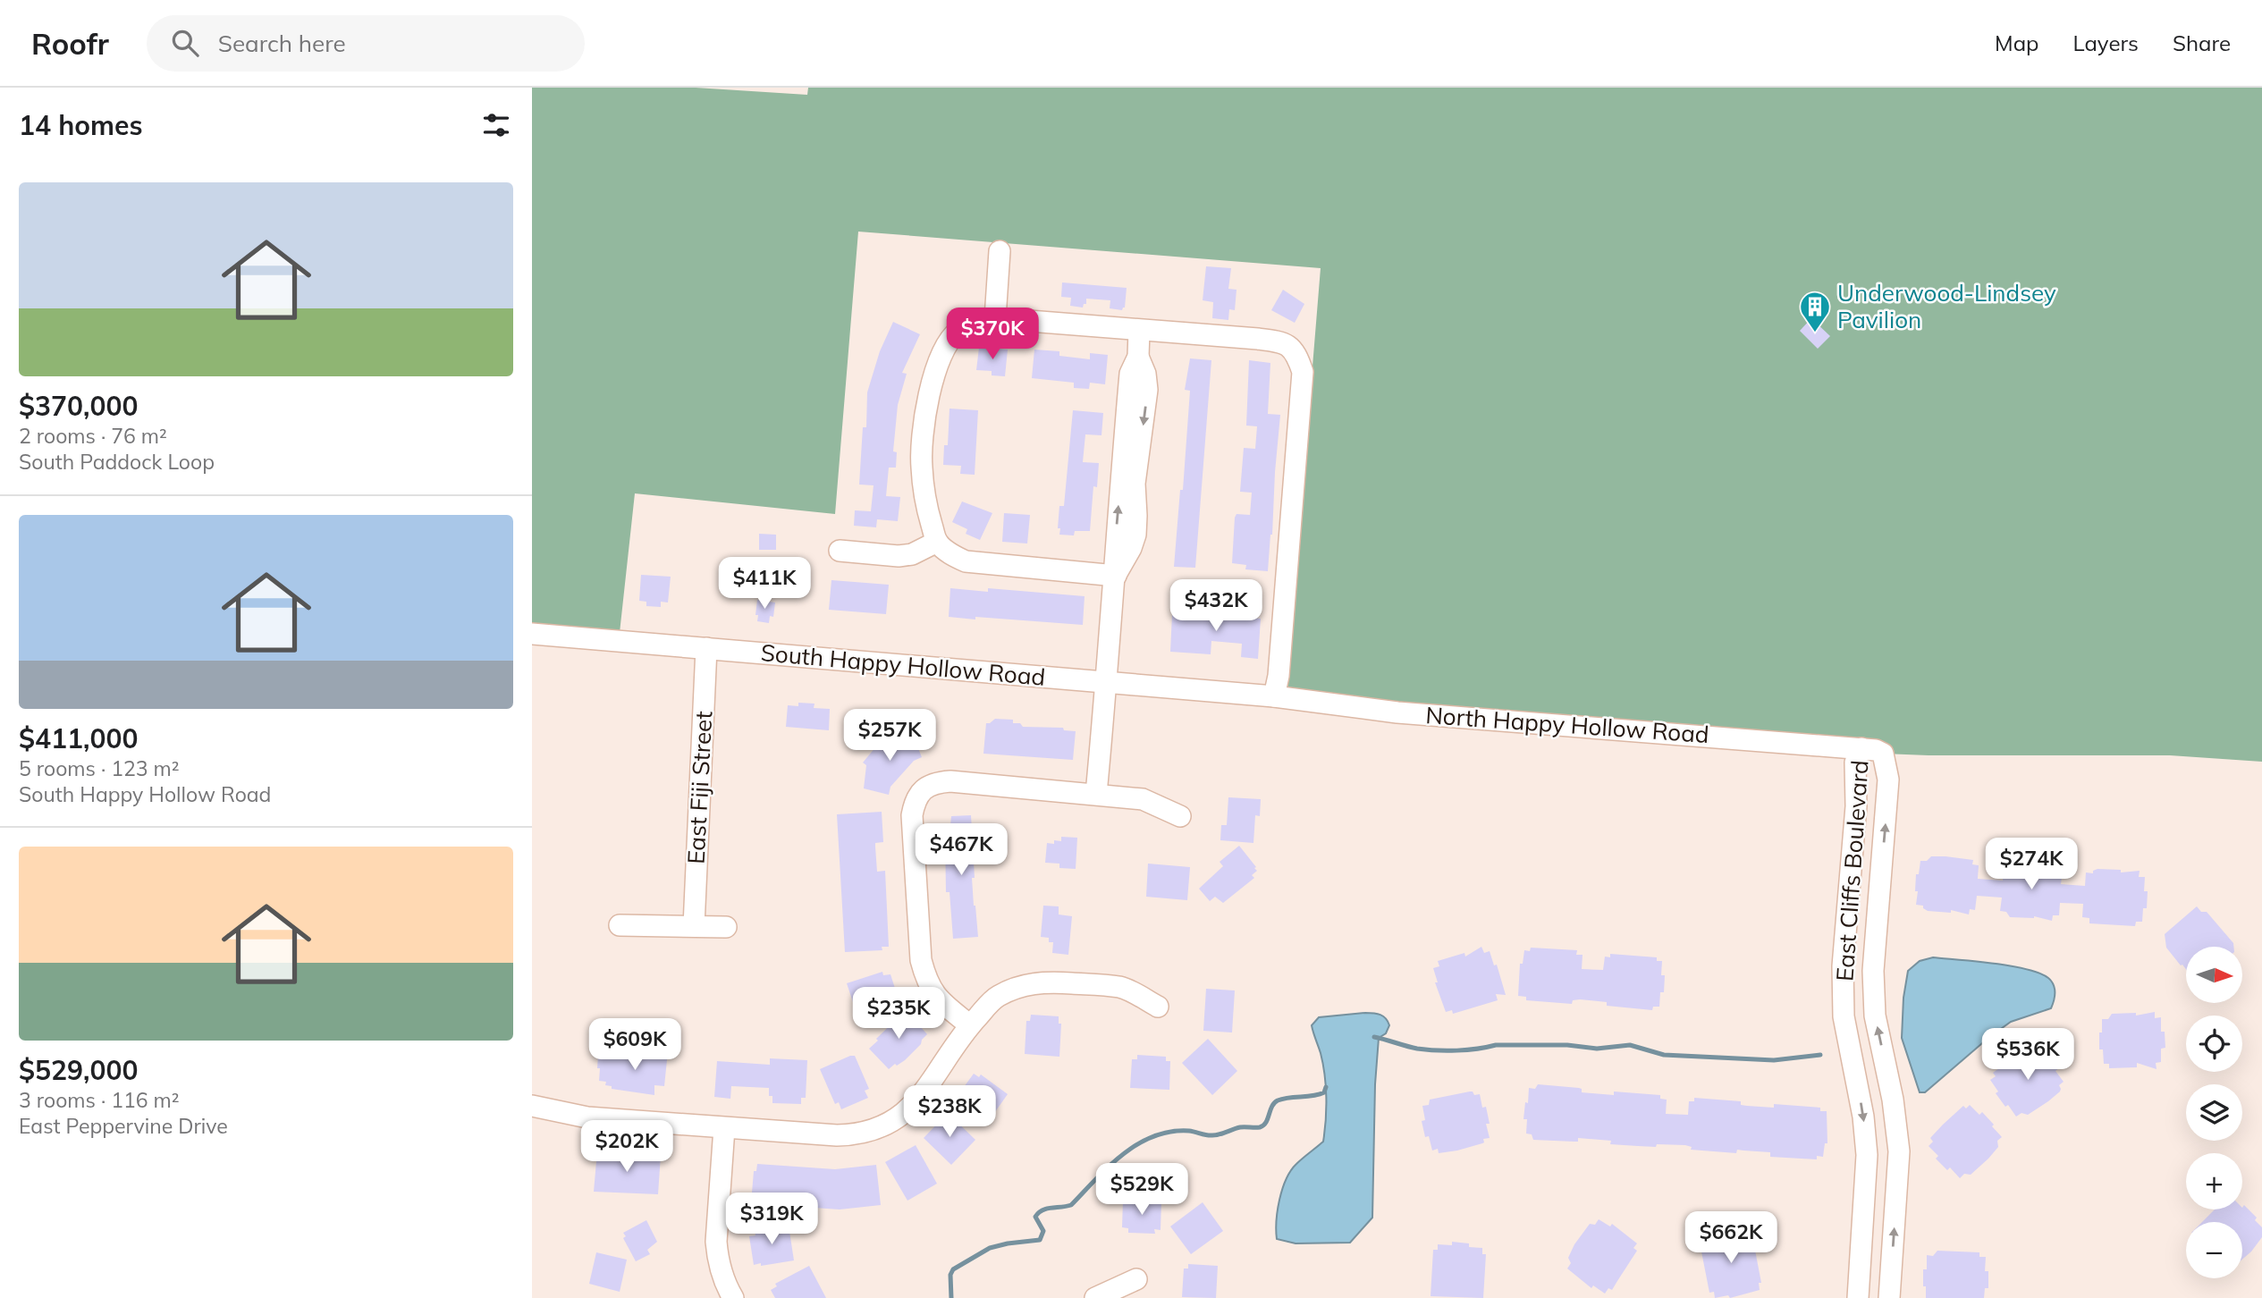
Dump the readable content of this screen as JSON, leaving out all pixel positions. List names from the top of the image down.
{
  "streets": {
    "street": [
      "South Happy Hollow Road",
      "North Happy Hollow Road",
      "East Fiji Street",
      "East Cliffs Boulevard"
    ]
  },
  "crossings": [
    ["South Happy Hollow Road", "North Happy Hollow Road"],
    ["South Happy Hollow Road", "East Fiji Street"],
    ["North Happy Hollow Road", "East Cliffs Boulevard"]
  ],
  "places": {
    "building": ["Underwood-Lindsey Pavilion"]
  },
  "north": "right",
  "page": {
    "header": "Roofr",
    "search": "Search here",
    "nav": ["Map", "Layers", "Share"],
    "heading": "14 homes",
    "list": [
      {
        "name": "$370,000",
        "note": "2 rooms · 76 m² · South Paddock Loop"
      },
      {
        "name": "$411,000",
        "note": "5 rooms · 123 m² · South Happy Hollow Road"
      },
      {
        "name": "$529,000",
        "note": "3 rooms · 116 m² · East Peppervine Drive"
      }
    ],
    "price": [
      "$370K",
      "$411K",
      "$432K",
      "$257K",
      "$467K",
      "$274K",
      "$235K",
      "$609K",
      "$536K",
      "$238K",
      "$202K",
      "$529K",
      "$319K",
      "$662K"
    ],
    "map_buttons": ["+", "−"]
  }
}
